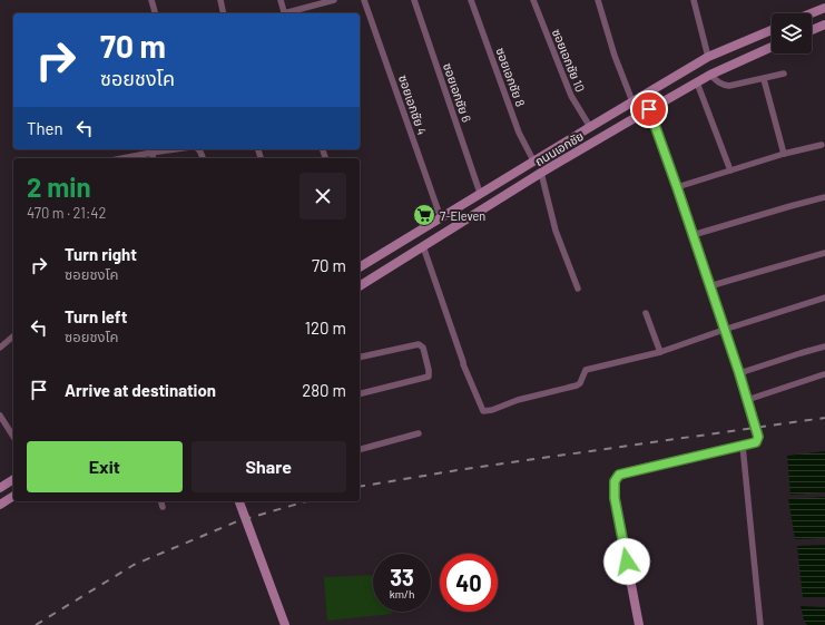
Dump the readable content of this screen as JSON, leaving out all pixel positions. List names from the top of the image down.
{
  "streets": {
    "main road": ["ถนนเอกชัย"],
    "street": [
      "ซอยเอกชัย 10",
      "ซอยเอกชัย 8",
      "ซอยเอกชัย 6",
      "ซอยเอกชัย 4"
    ]
  },
  "crossings": [
    ["ซอยเอกชัย 10", "ถนนเอกชัย"],
    ["ซอยเอกชัย 8", "ถนนเอกชัย"],
    ["ซอยเอกชัย 6", "ถนนเอกชัย"],
    ["ซอยเอกชัย 4", "ถนนเอกชัย"]
  ],
  "places": {
    "supermarket": ["7-Eleven"]
  },
  "page": {
    "turn": ["70 m", "ซอยชงโค"],
    "then": "Then",
    "heading": ["2 min", "470 m · 21:42"],
    "list": [
      {
        "name": "Turn right",
        "note": "ซอยชงโค",
        "value": "70 m"
      },
      {
        "name": "Turn left",
        "note": "ซอยชงโค",
        "value": "120 m"
      },
      {
        "name": "Arrive at destination",
        "value": "280 m"
      }
    ],
    "buttons": ["Exit", "Share"],
    "speed": "33 km/h",
    "limit": "40"
  }
}
